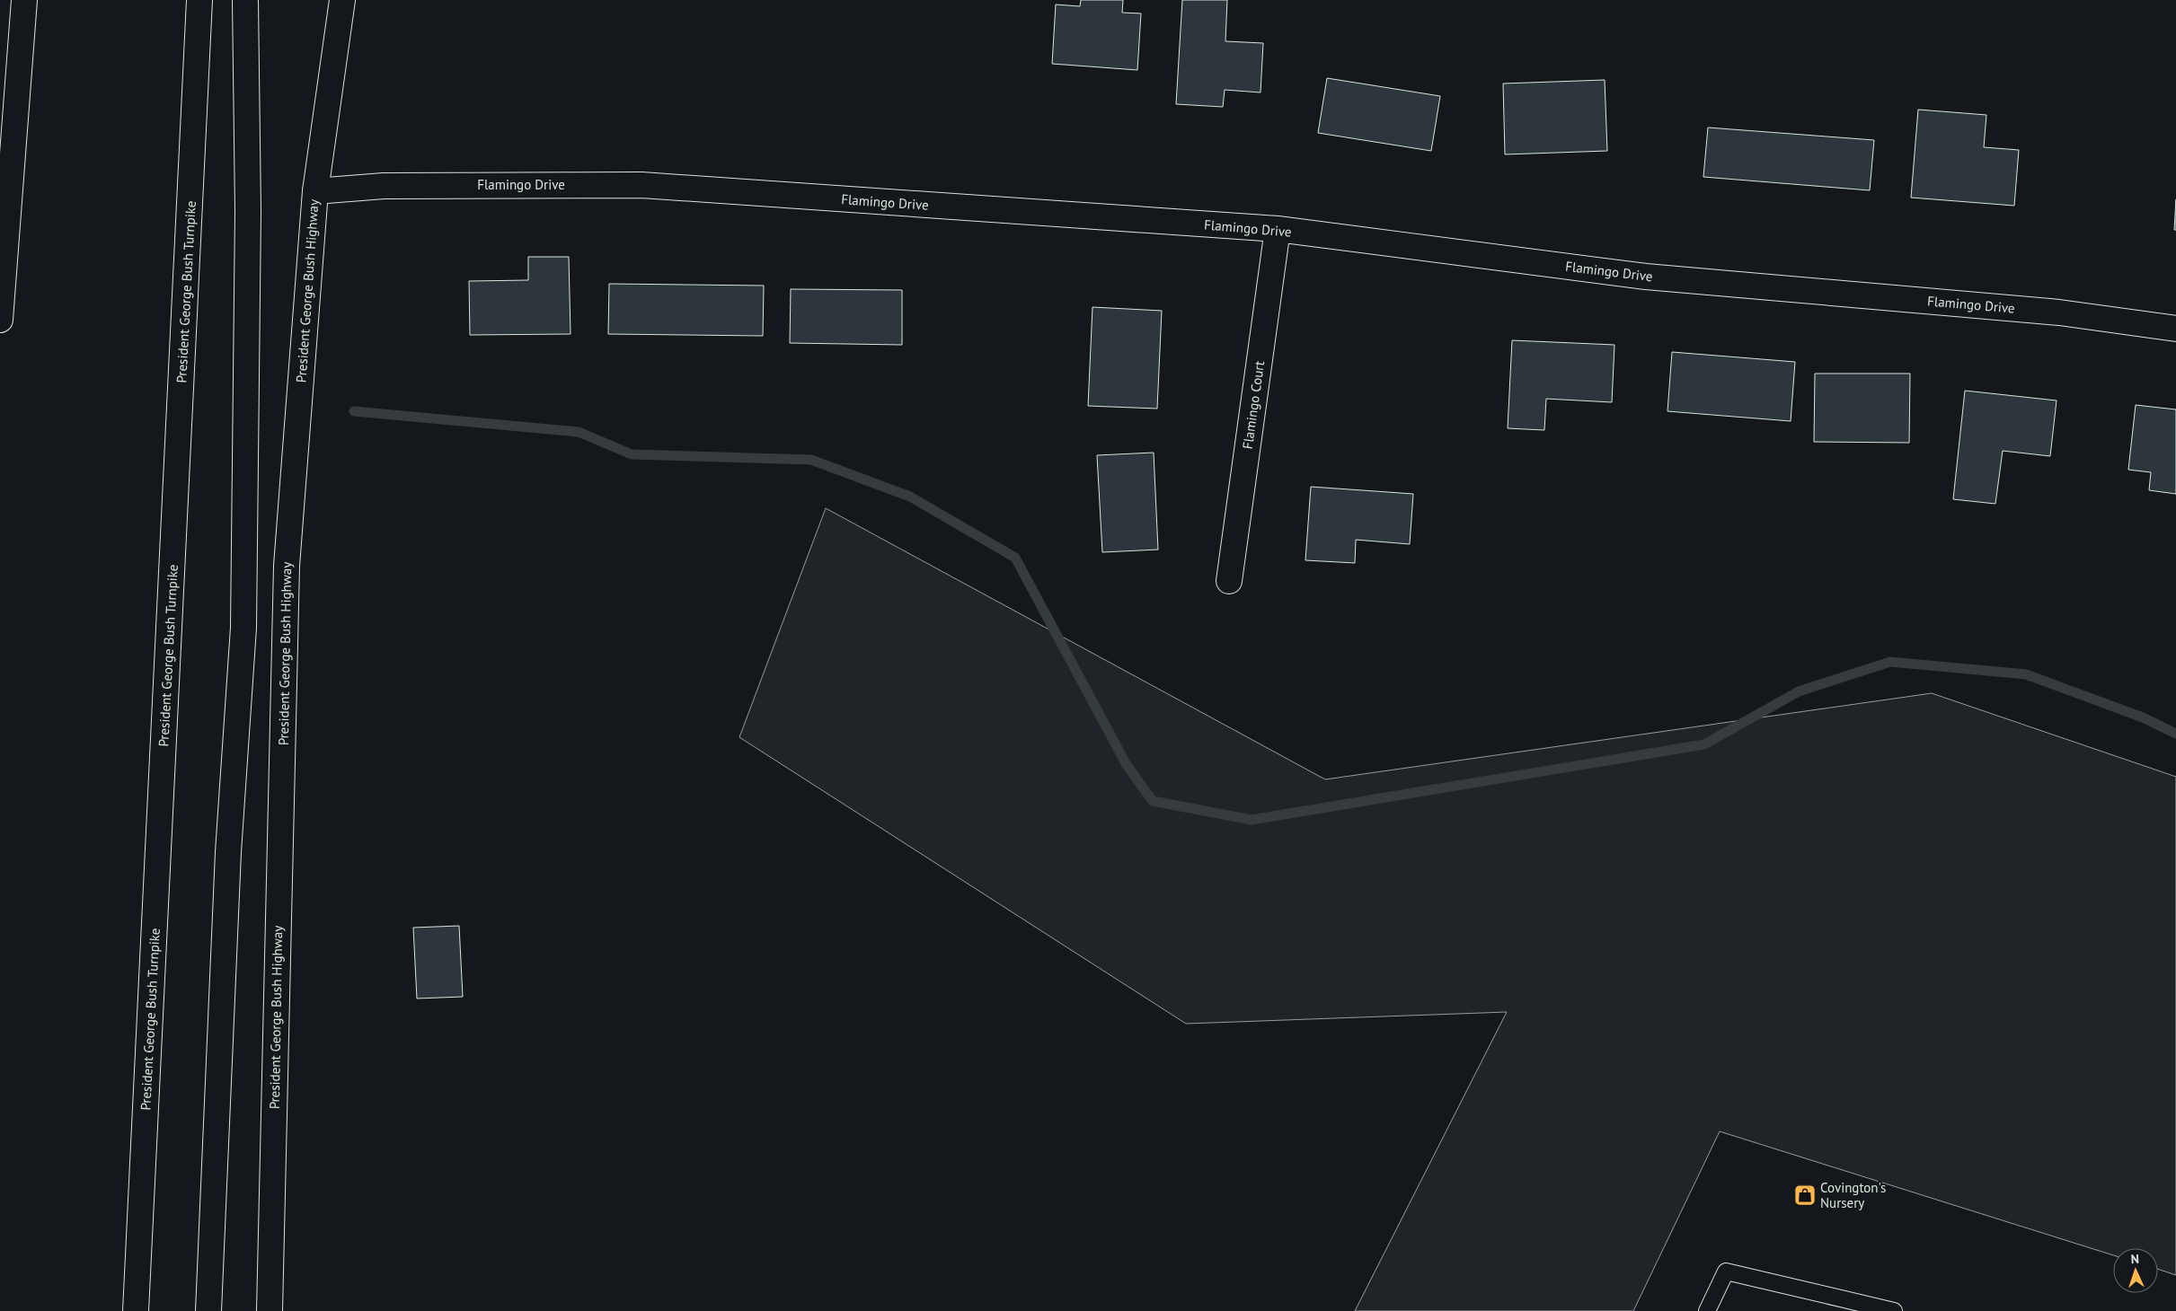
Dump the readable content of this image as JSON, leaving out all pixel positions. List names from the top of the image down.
{
  "streets": {
    "main road": [
      "Flamingo Drive",
      "President George Bush Highway",
      "President George Bush Turnpike",
      "Flamingo Court"
    ]
  },
  "crossings": [
    ["Flamingo Drive", "President George Bush Highway"],
    ["Flamingo Drive", "Flamingo Court"]
  ],
  "places": {
    "shop": ["Covington's Nursery"]
  },
  "north": "top"
}
